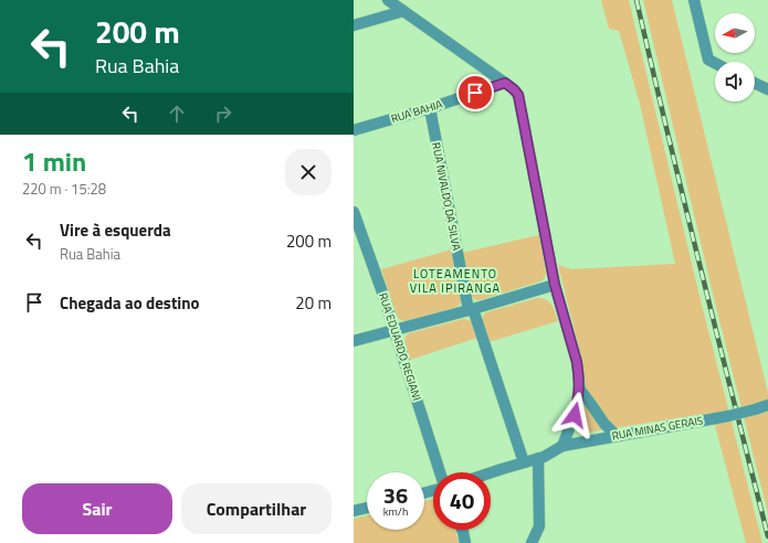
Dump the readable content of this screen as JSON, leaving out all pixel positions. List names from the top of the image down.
{
  "streets": {
    "street": [
      "RUA BAHIA",
      "RUA NIVALDO DA SILVA",
      "RUA EDUARDO REGIANI",
      "RUA MINAS GERAIS"
    ]
  },
  "crossings": [
    ["RUA BAHIA", "RUA NIVALDO DA SILVA"],
    ["RUA NIVALDO DA SILVA", "RUA MINAS GERAIS"]
  ],
  "districts": ["LOTEAMENTO VILA IPIRANGA"],
  "north": "left",
  "page": {
    "turn": ["200 m", "Rua Bahia"],
    "heading": ["1 min", "220 m · 15:28"],
    "list": [
      {
        "name": "Vire à esquerda",
        "note": "Rua Bahia",
        "value": "200 m"
      },
      {
        "name": "Chegada ao destino",
        "value": "20 m"
      }
    ],
    "speed": "36 km/h",
    "limit": "40",
    "buttons": ["Sair", "Compartilhar"]
  }
}
